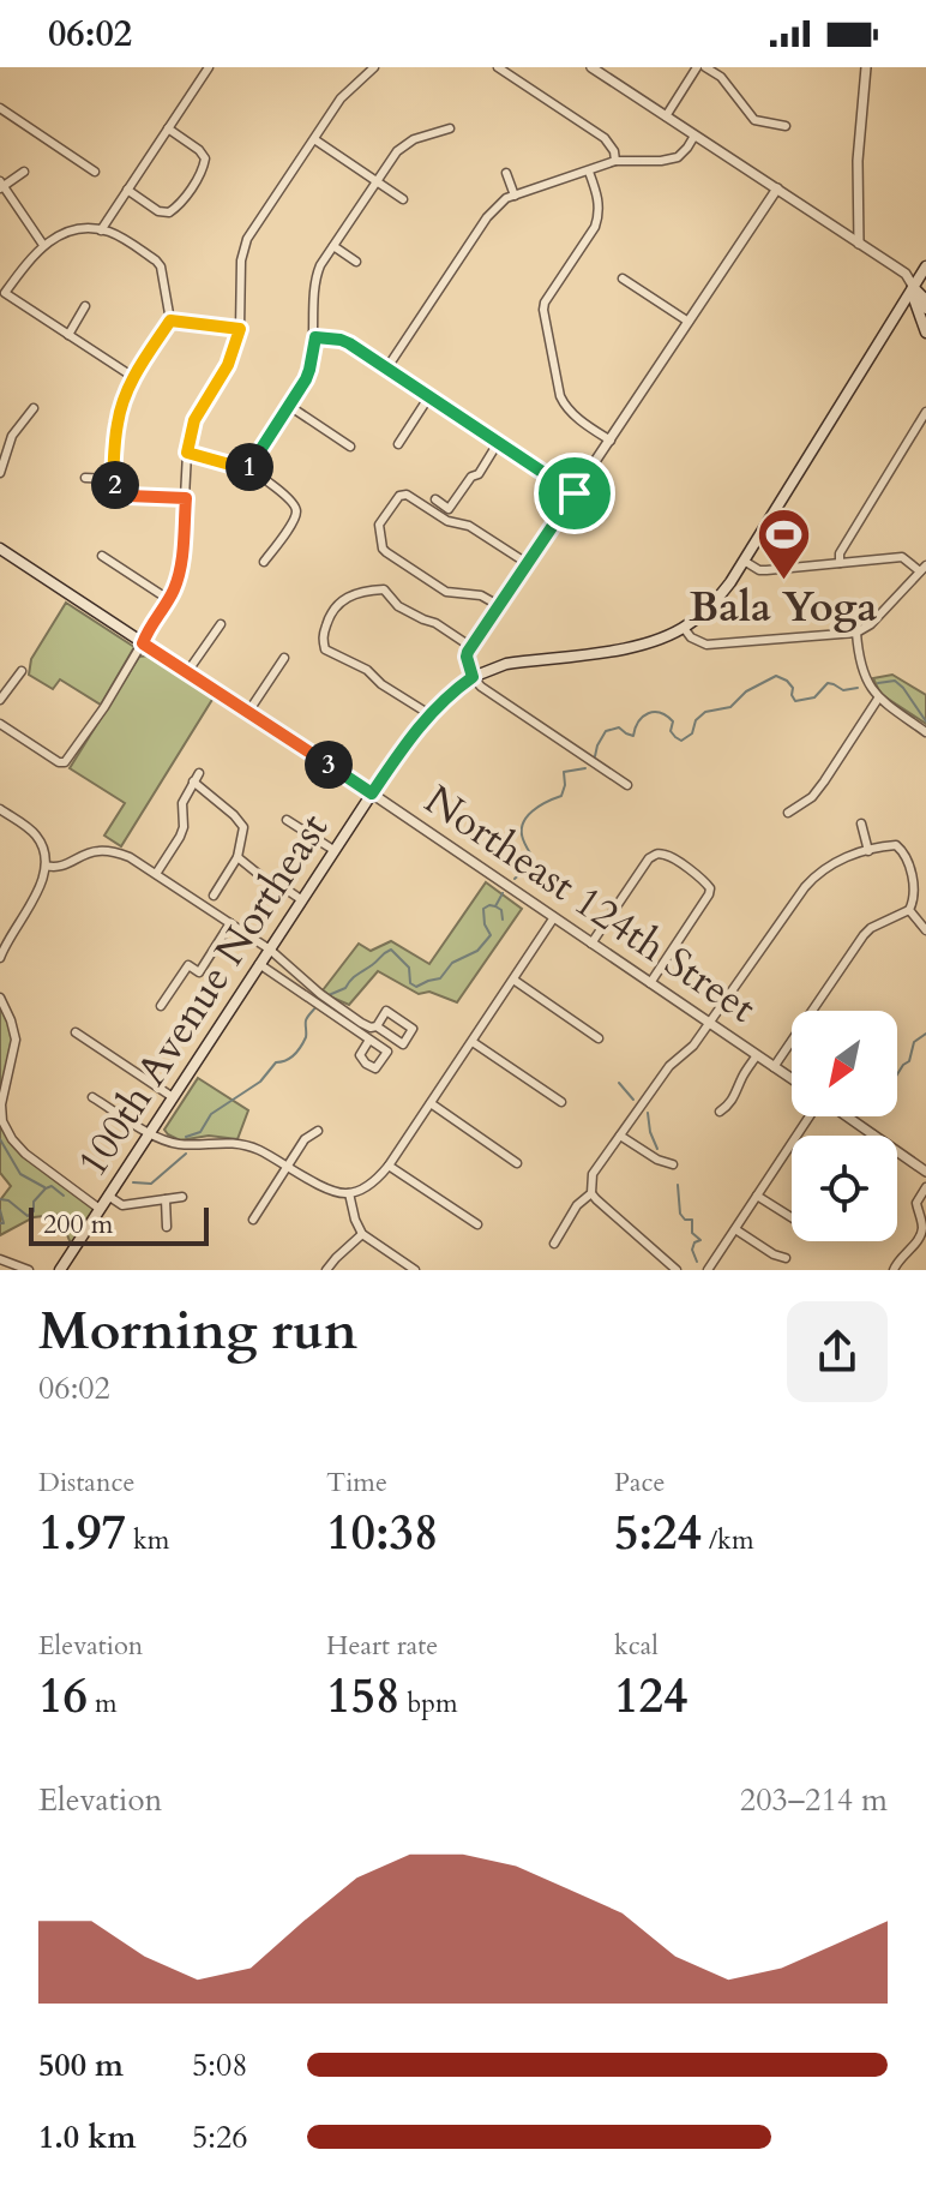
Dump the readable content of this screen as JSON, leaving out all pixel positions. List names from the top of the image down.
{
  "streets": {
    "main road": ["Northeast 124th Street", "100th Avenue Northeast"]
  },
  "crossings": [
    ["Northeast 124th Street", "100th Avenue Northeast"]
  ],
  "places": {
    "sports": ["Bala Yoga"]
  },
  "scale_bar": "200 m",
  "north": "bottom left",
  "page": {
    "status": "06:02",
    "pins": ["1", "2", "3"],
    "scale": "200 m",
    "heading": ["Morning run", "06:02"],
    "stats": [
      ["Distance", "1.97 km"],
      ["Time", "10:38"],
      ["Pace", "5:24 /km"],
      ["Elevation", "16 m"],
      ["Heart rate", "158 bpm"],
      ["kcal", "124"]
    ],
    "chart": ["Elevation", "203–214 m"],
    "list": [
      {
        "name": "500 m",
        "note": "5:08"
      },
      {
        "name": "1.0 km",
        "note": "5:26"
      }
    ]
  }
}
